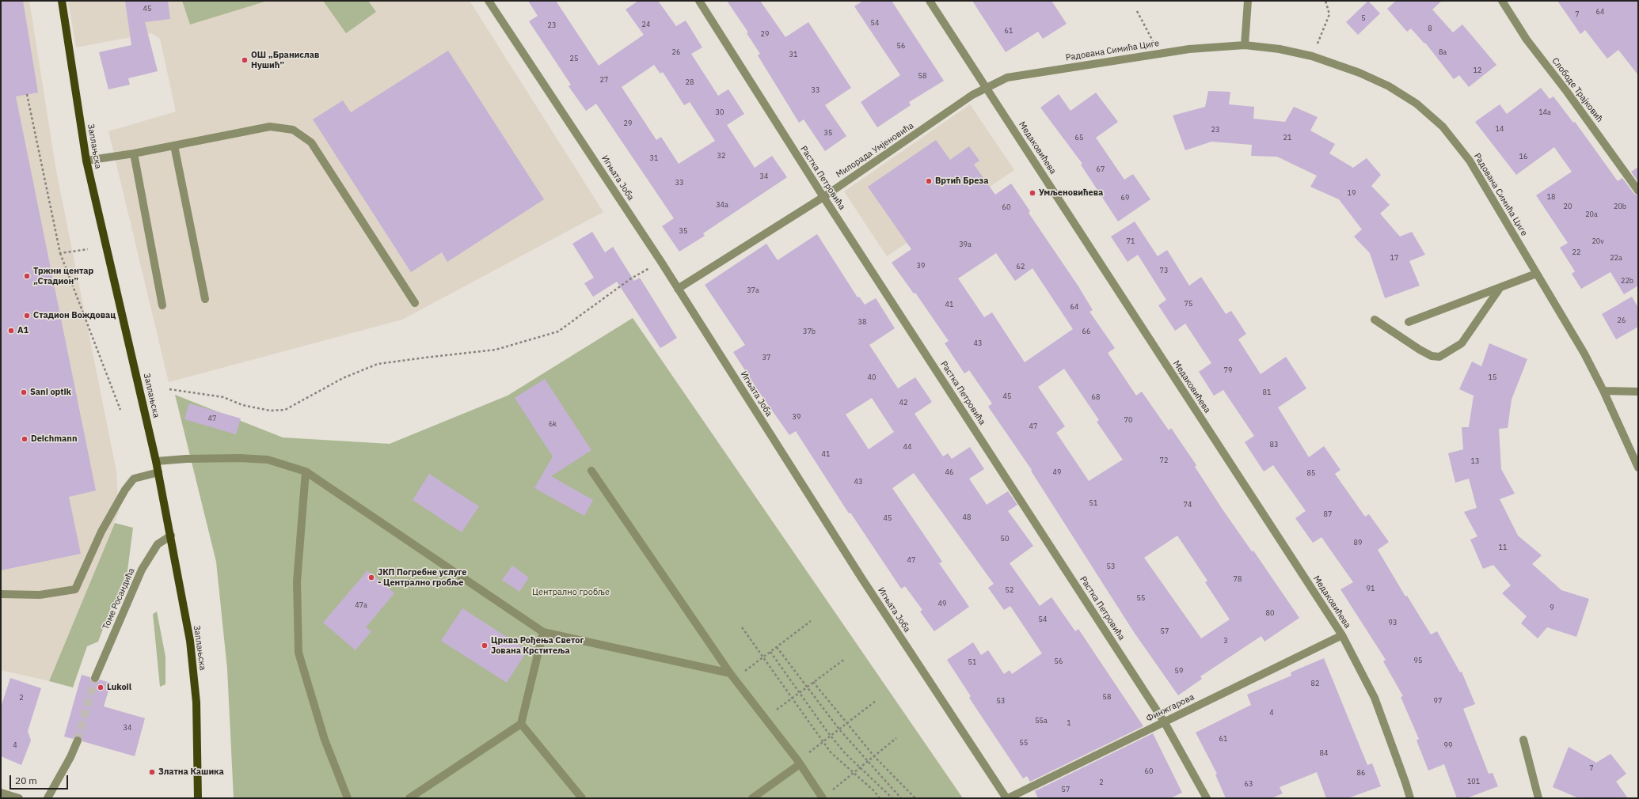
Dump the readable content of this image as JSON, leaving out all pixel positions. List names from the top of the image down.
{
  "streets": {
    "main road": ["Заплањска"],
    "street": [
      "Радована Симића Циге",
      "Слободе Трајковић",
      "Медаковићева",
      "Милорада Умјеновића",
      "Игњата Јоба",
      "Растка Петровића",
      "Томе Росандића",
      "Финжгарова"
    ]
  },
  "crossings": [
    ["Радована Симића Циге", "Медаковићева"],
    ["Радована Симића Циге", "Милорада Умјеновића"],
    ["Заплањска", "Томе Росандића"],
    ["Медаковићева", "Милорада Умјеновића"],
    ["Медаковићева", "Финжгарова"],
    ["Милорада Умјеновића", "Игњата Јоба"],
    ["Милорада Умјеновића", "Растка Петровића"],
    ["Игњата Јоба", "Финжгарова"],
    ["Растка Петровића", "Финжгарова"]
  ],
  "parks": ["Централно гробље"],
  "places": [
    "ОШ „Бранислав Нушић”",
    "Вртић Бреза",
    "Умљеновићева",
    "Тржни центар „Стадион”",
    "Стадион Вождовац",
    "A1",
    "Sani optik",
    "Deichmann",
    "ЈКП Погребне услуге - Централно гробље",
    "Црква Рођења Светог Јована Крститеља",
    "Lukoil",
    "Златна Кашика"
  ],
  "house_numbers": [
    "45",
    "64",
    "7",
    "5",
    "54",
    "24",
    "23",
    "8",
    "61",
    "29",
    "56",
    "26",
    "8a",
    "31",
    "25",
    "12",
    "58",
    "27",
    "28",
    "33",
    "30",
    "14a",
    "29",
    "14",
    "23",
    "35",
    "65",
    "21",
    "32",
    "16",
    "31",
    "67",
    "34",
    "33",
    "19",
    "18",
    "69",
    "34a",
    "20",
    "20b",
    "60",
    "20a",
    "35",
    "71",
    "20v",
    "39a",
    "22",
    "17",
    "22a",
    "39",
    "62",
    "73",
    "22b",
    "37a",
    "75",
    "41",
    "64",
    "26",
    "38",
    "37b",
    "66",
    "43",
    "37",
    "79",
    "40",
    "15",
    "81",
    "45",
    "68",
    "42",
    "39",
    "47",
    "70",
    "6k",
    "47",
    "83",
    "44",
    "41",
    "72",
    "13",
    "46",
    "49",
    "85",
    "43",
    "51",
    "74",
    "87",
    "48",
    "45",
    "50",
    "89",
    "11",
    "47",
    "53",
    "78",
    "91",
    "52",
    "55",
    "49",
    "47a",
    "9",
    "80",
    "54",
    "93",
    "57",
    "3",
    "95",
    "56",
    "51",
    "59",
    "82",
    "58",
    "2",
    "53",
    "97",
    "4",
    "55a",
    "1",
    "34",
    "61",
    "55",
    "4",
    "99",
    "84",
    "7",
    "60",
    "86",
    "101",
    "2",
    "63",
    "57"
  ],
  "scale_bar": "20 m"
}
